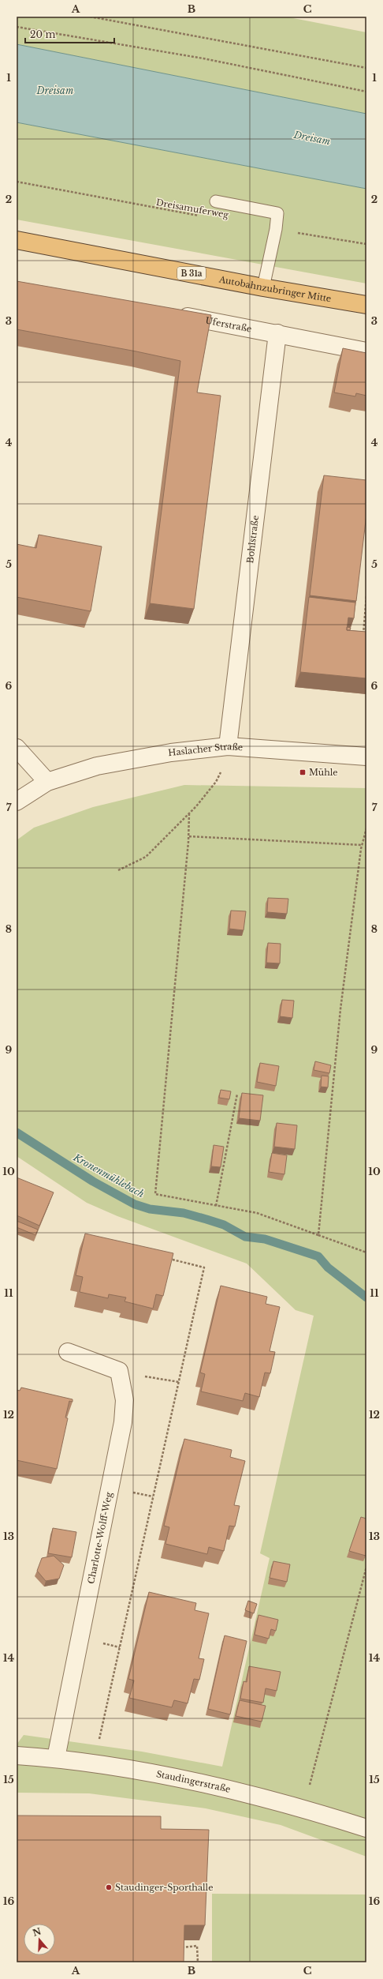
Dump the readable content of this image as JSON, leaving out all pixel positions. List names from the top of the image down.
{
  "streets": {
    "highway": ["B 31a", "Autobahnzubringer Mitte"],
    "street": [
      "Uferstraße",
      "Bohlstraße",
      "Haslacher Straße",
      "Charlotte-Wolff-Weg",
      "Staudingerstraße"
    ],
    "path": ["Dreisamuferweg"]
  },
  "crossings": [
    ["Uferstraße", "Bohlstraße"],
    ["Bohlstraße", "Haslacher Straße"],
    ["Charlotte-Wolff-Weg", "Staudingerstraße"]
  ],
  "water": ["Dreisam", "Kronenmühlebach"],
  "places": {
    "transit": ["Mühle"],
    "other": ["Staudinger-Sporthalle"]
  },
  "scale_bar": "20 m",
  "north": "top",
  "grid": {
    "columns": ["A", "B", "C"],
    "rows": [
      "1",
      "2",
      "3",
      "4",
      "5",
      "6",
      "7",
      "8",
      "9",
      "10",
      "11",
      "12",
      "13",
      "14",
      "15",
      "16"
    ]
  }
}
